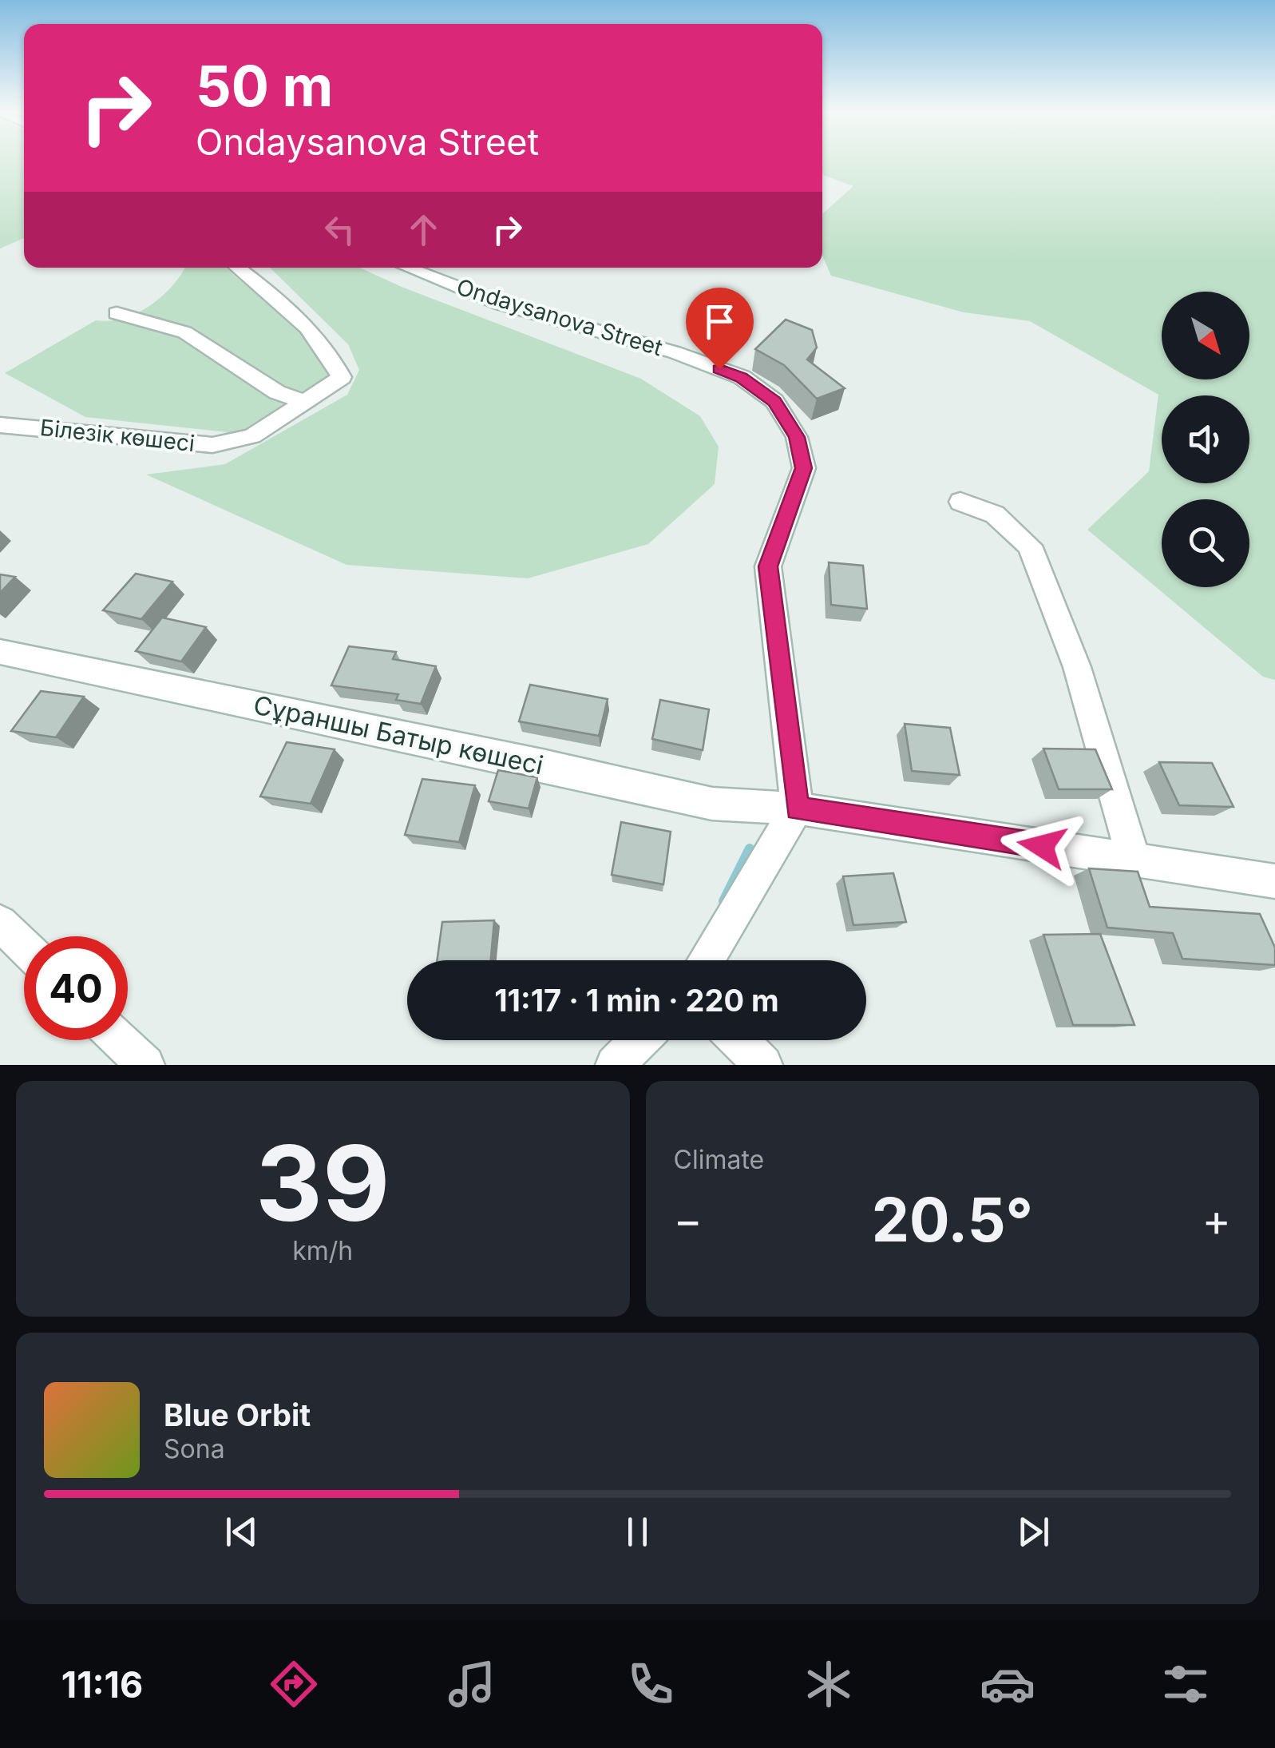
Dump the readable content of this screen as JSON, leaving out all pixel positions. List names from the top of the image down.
{
  "streets": {
    "street": ["Ondaysanova Street", "Білезік көшесі", "Сұраншы Батыр көшесі"]
  },
  "crossings": [
    ["Ondaysanova Street", "Сұраншы Батыр көшесі"]
  ],
  "north": "bottom right",
  "page": {
    "turn": ["50 m", "Ondaysanova Street"],
    "limit": "40",
    "trip": "11:17 · 1 min · 220 m",
    "tile": [
      ["39", "km/h"],
      "Climate"
    ],
    "heat": ["−", "20.5°", "+"],
    "song": ["Blue Orbit", "Sona"],
    "tabs": "11:16"
  }
}
